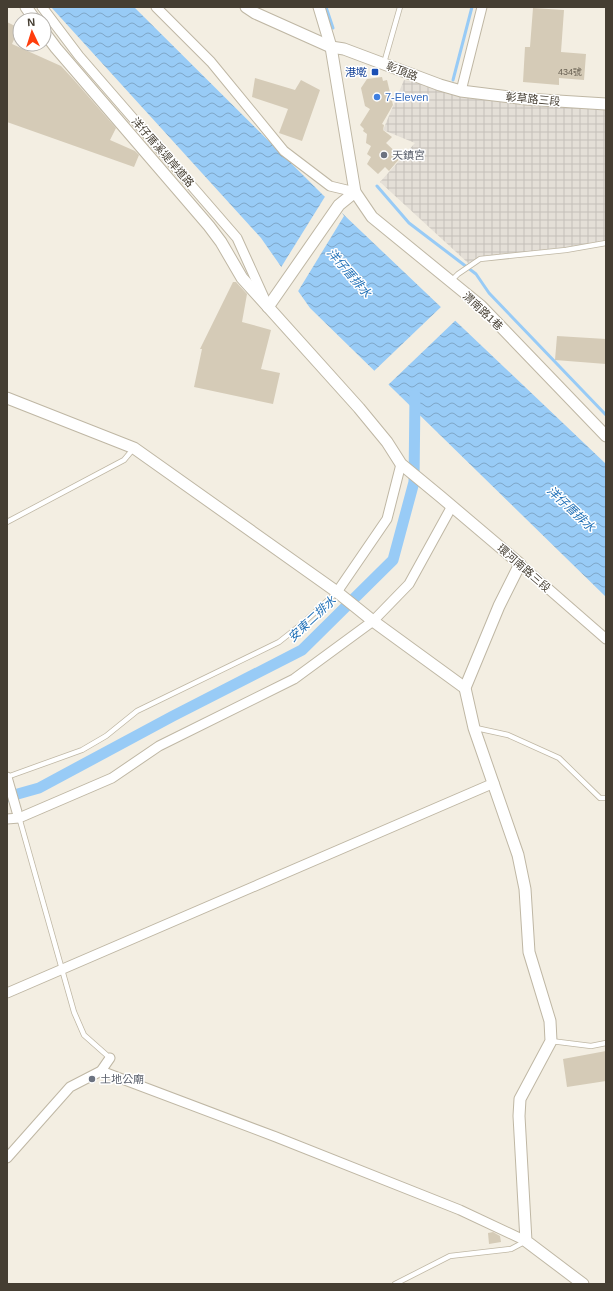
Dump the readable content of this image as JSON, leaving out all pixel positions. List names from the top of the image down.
{
  "streets": {
    "street": [
      "彰頂路",
      "彰草路三段",
      "洋仔厝溪堤岸道路",
      "渭南路1巷",
      "環河南路三段"
    ]
  },
  "crossings": [
    ["彰頂路", "彰草路三段"],
    ["洋仔厝溪堤岸道路", "環河南路三段"]
  ],
  "water": ["洋仔厝排水", "安東二排水"],
  "places": {
    "transit": ["港墘"],
    "other": ["7-Eleven", "天鎮宮", "土地公廟"]
  },
  "house_numbers": ["434號"],
  "north": "top"
}
